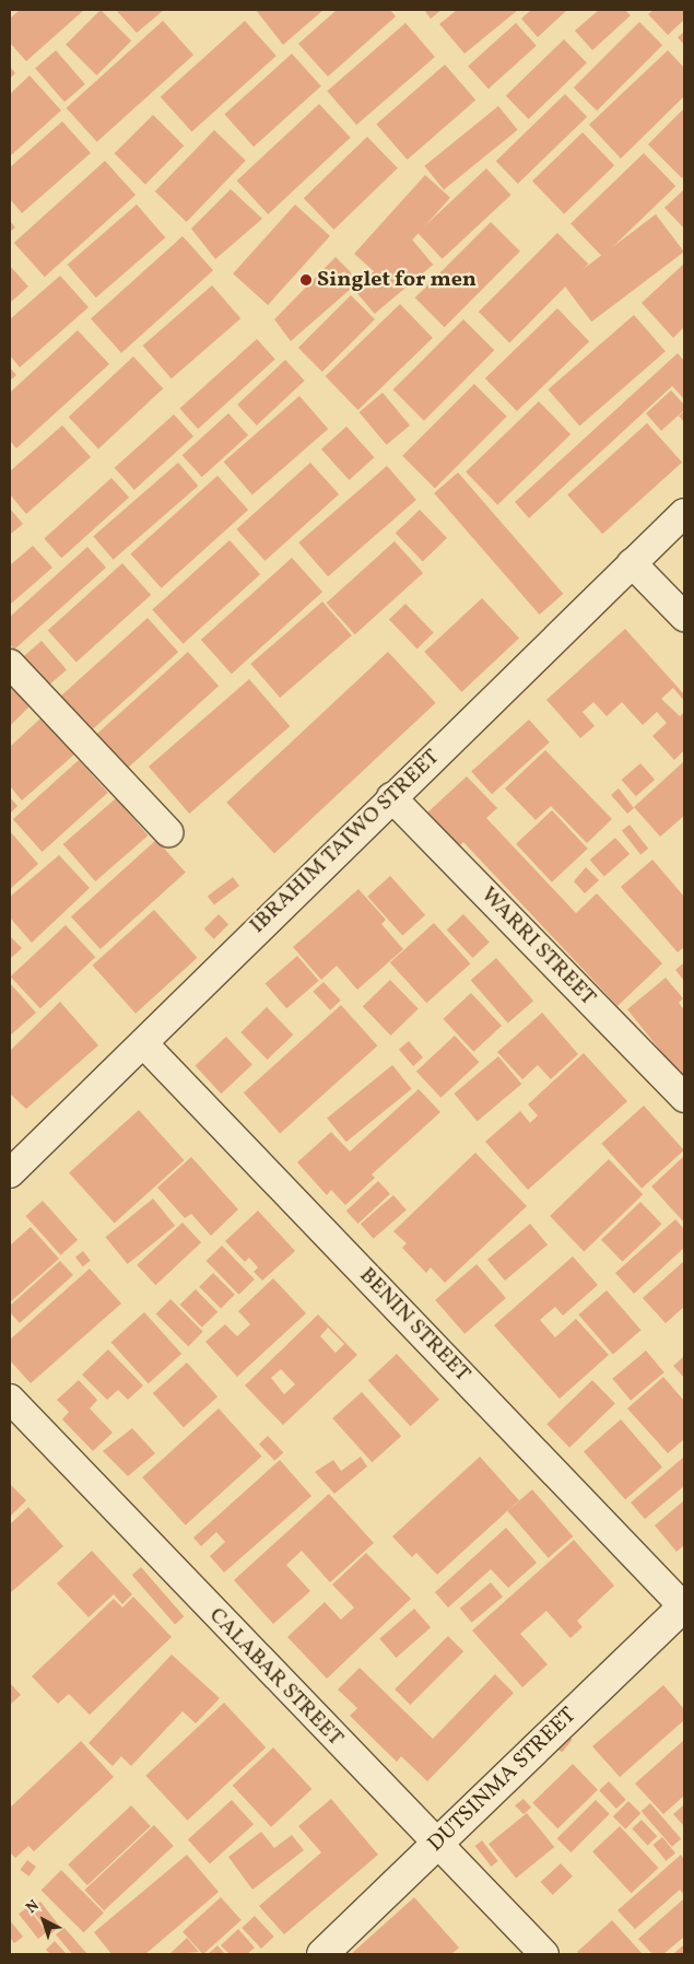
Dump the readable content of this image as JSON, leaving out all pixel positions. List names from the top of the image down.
{
  "streets": {
    "street": [
      "IBRAHIM TAIWO STREET",
      "WARRI STREET",
      "BENIN STREET",
      "CALABAR STREET",
      "DUTSINMA STREET"
    ]
  },
  "crossings": [
    ["IBRAHIM TAIWO STREET", "WARRI STREET"],
    ["IBRAHIM TAIWO STREET", "BENIN STREET"],
    ["BENIN STREET", "DUTSINMA STREET"],
    ["CALABAR STREET", "DUTSINMA STREET"]
  ],
  "places": ["Singlet for men"],
  "north": "top left"
}
